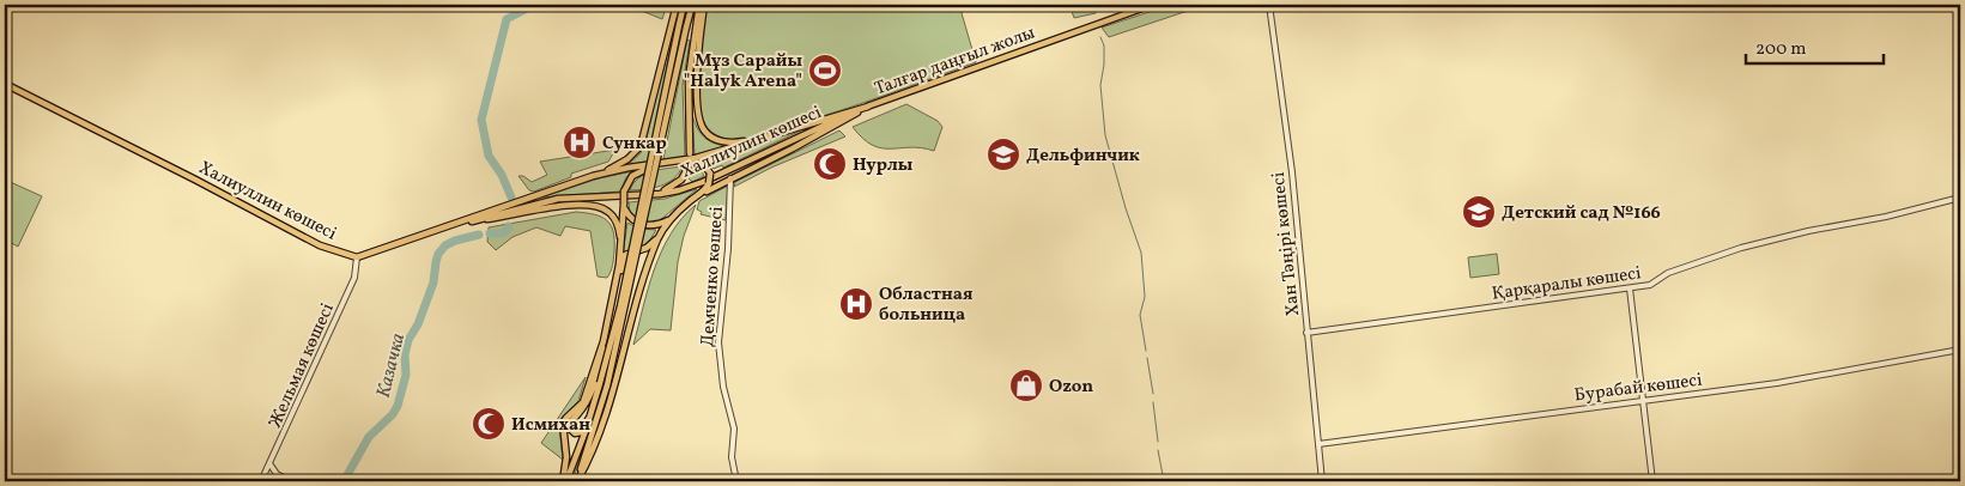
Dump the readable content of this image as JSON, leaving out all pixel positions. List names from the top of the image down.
{
  "streets": {
    "main road": ["Талғар даңғыл жолы", "Халлиулин көшесі", "Халиуллин көшесі"],
    "street": [
      "Хан Тәңірі көшесі",
      "Демченко көшесі",
      "Қарқаралы көшесі",
      "Жельмая көшесі",
      "Бурабай көшесі"
    ]
  },
  "crossings": [
    ["Талғар даңғыл жолы", "Халлиулин көшесі"],
    ["Халлиулин көшесі", "Демченко көшесі"],
    ["Халиуллин көшесі", "Жельмая көшесі"],
    ["Хан Тәңірі көшесі", "Қарқаралы көшесі"],
    ["Хан Тәңірі көшесі", "Бурабай көшесі"]
  ],
  "water": ["Казачка"],
  "places": {
    "sports": ["Мұз Сарайы \"Halyk Arena\""],
    "hospital": ["Сункар", "Областная больница"],
    "school or university": ["Дельфинчик", "Детский сад №166"],
    "mosque": ["Нурлы", "Исмихан"],
    "shop": ["Ozon"]
  },
  "scale_bar": "200 m"
}
